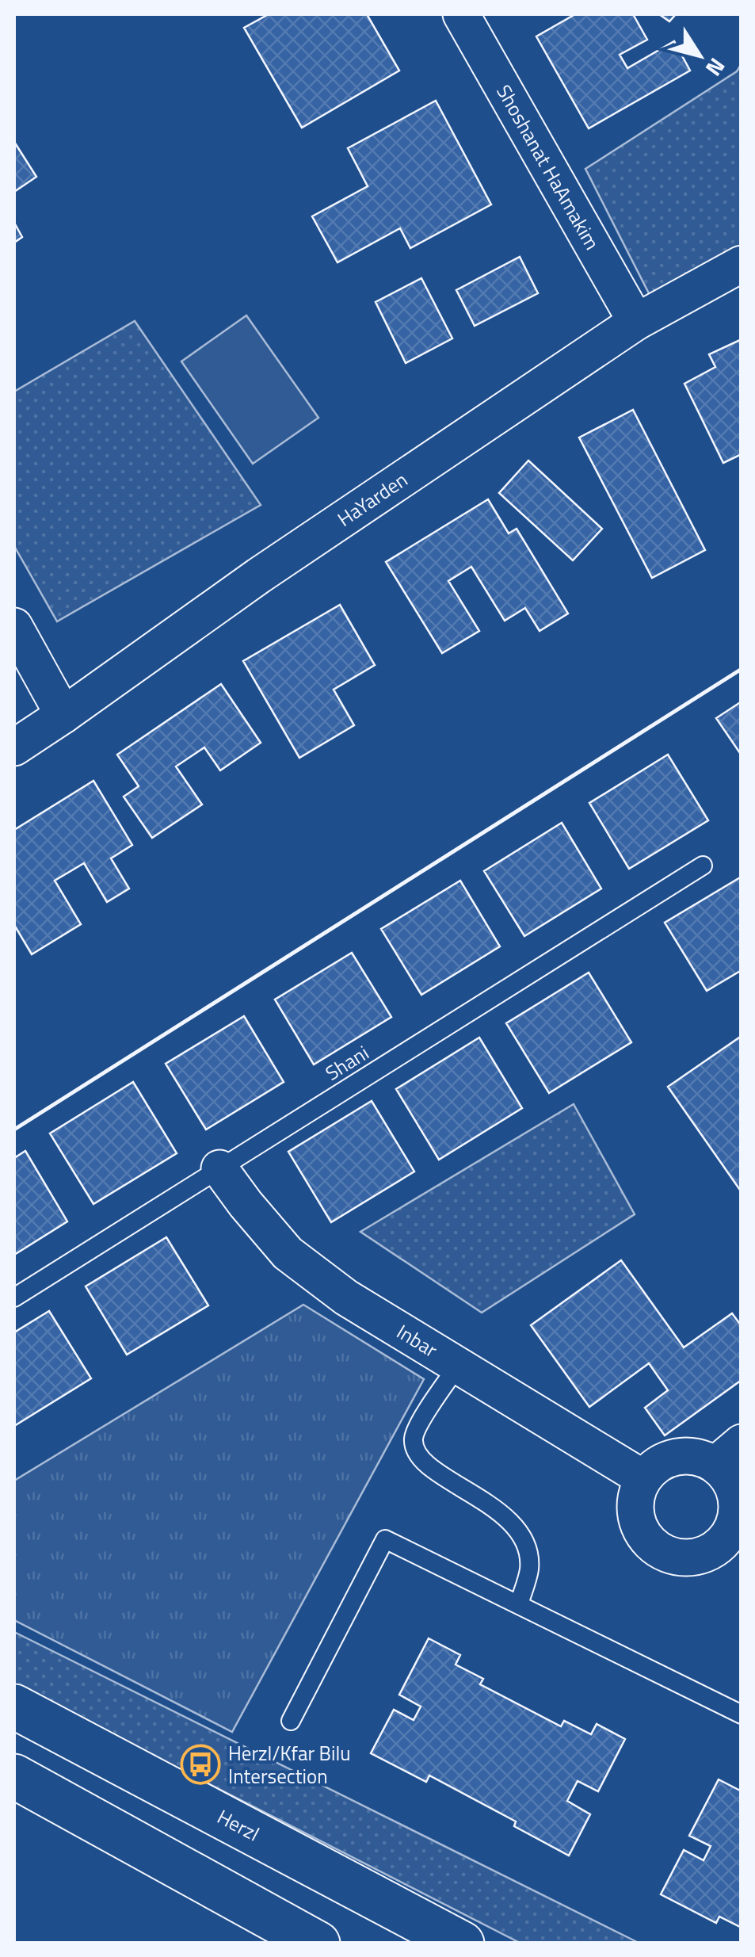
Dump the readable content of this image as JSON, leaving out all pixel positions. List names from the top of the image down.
{
  "streets": {
    "main road": ["Herzl"],
    "street": ["Shoshanat HaAmakim", "HaYarden", "Inbar"],
    "lane": ["Shani"]
  },
  "crossings": [
    ["Shoshanat HaAmakim", "HaYarden"],
    ["Shani", "Inbar"]
  ],
  "places": {
    "bus stop": ["Herzl/Kfar Bilu Intersection"]
  },
  "north": "bottom right"
}
